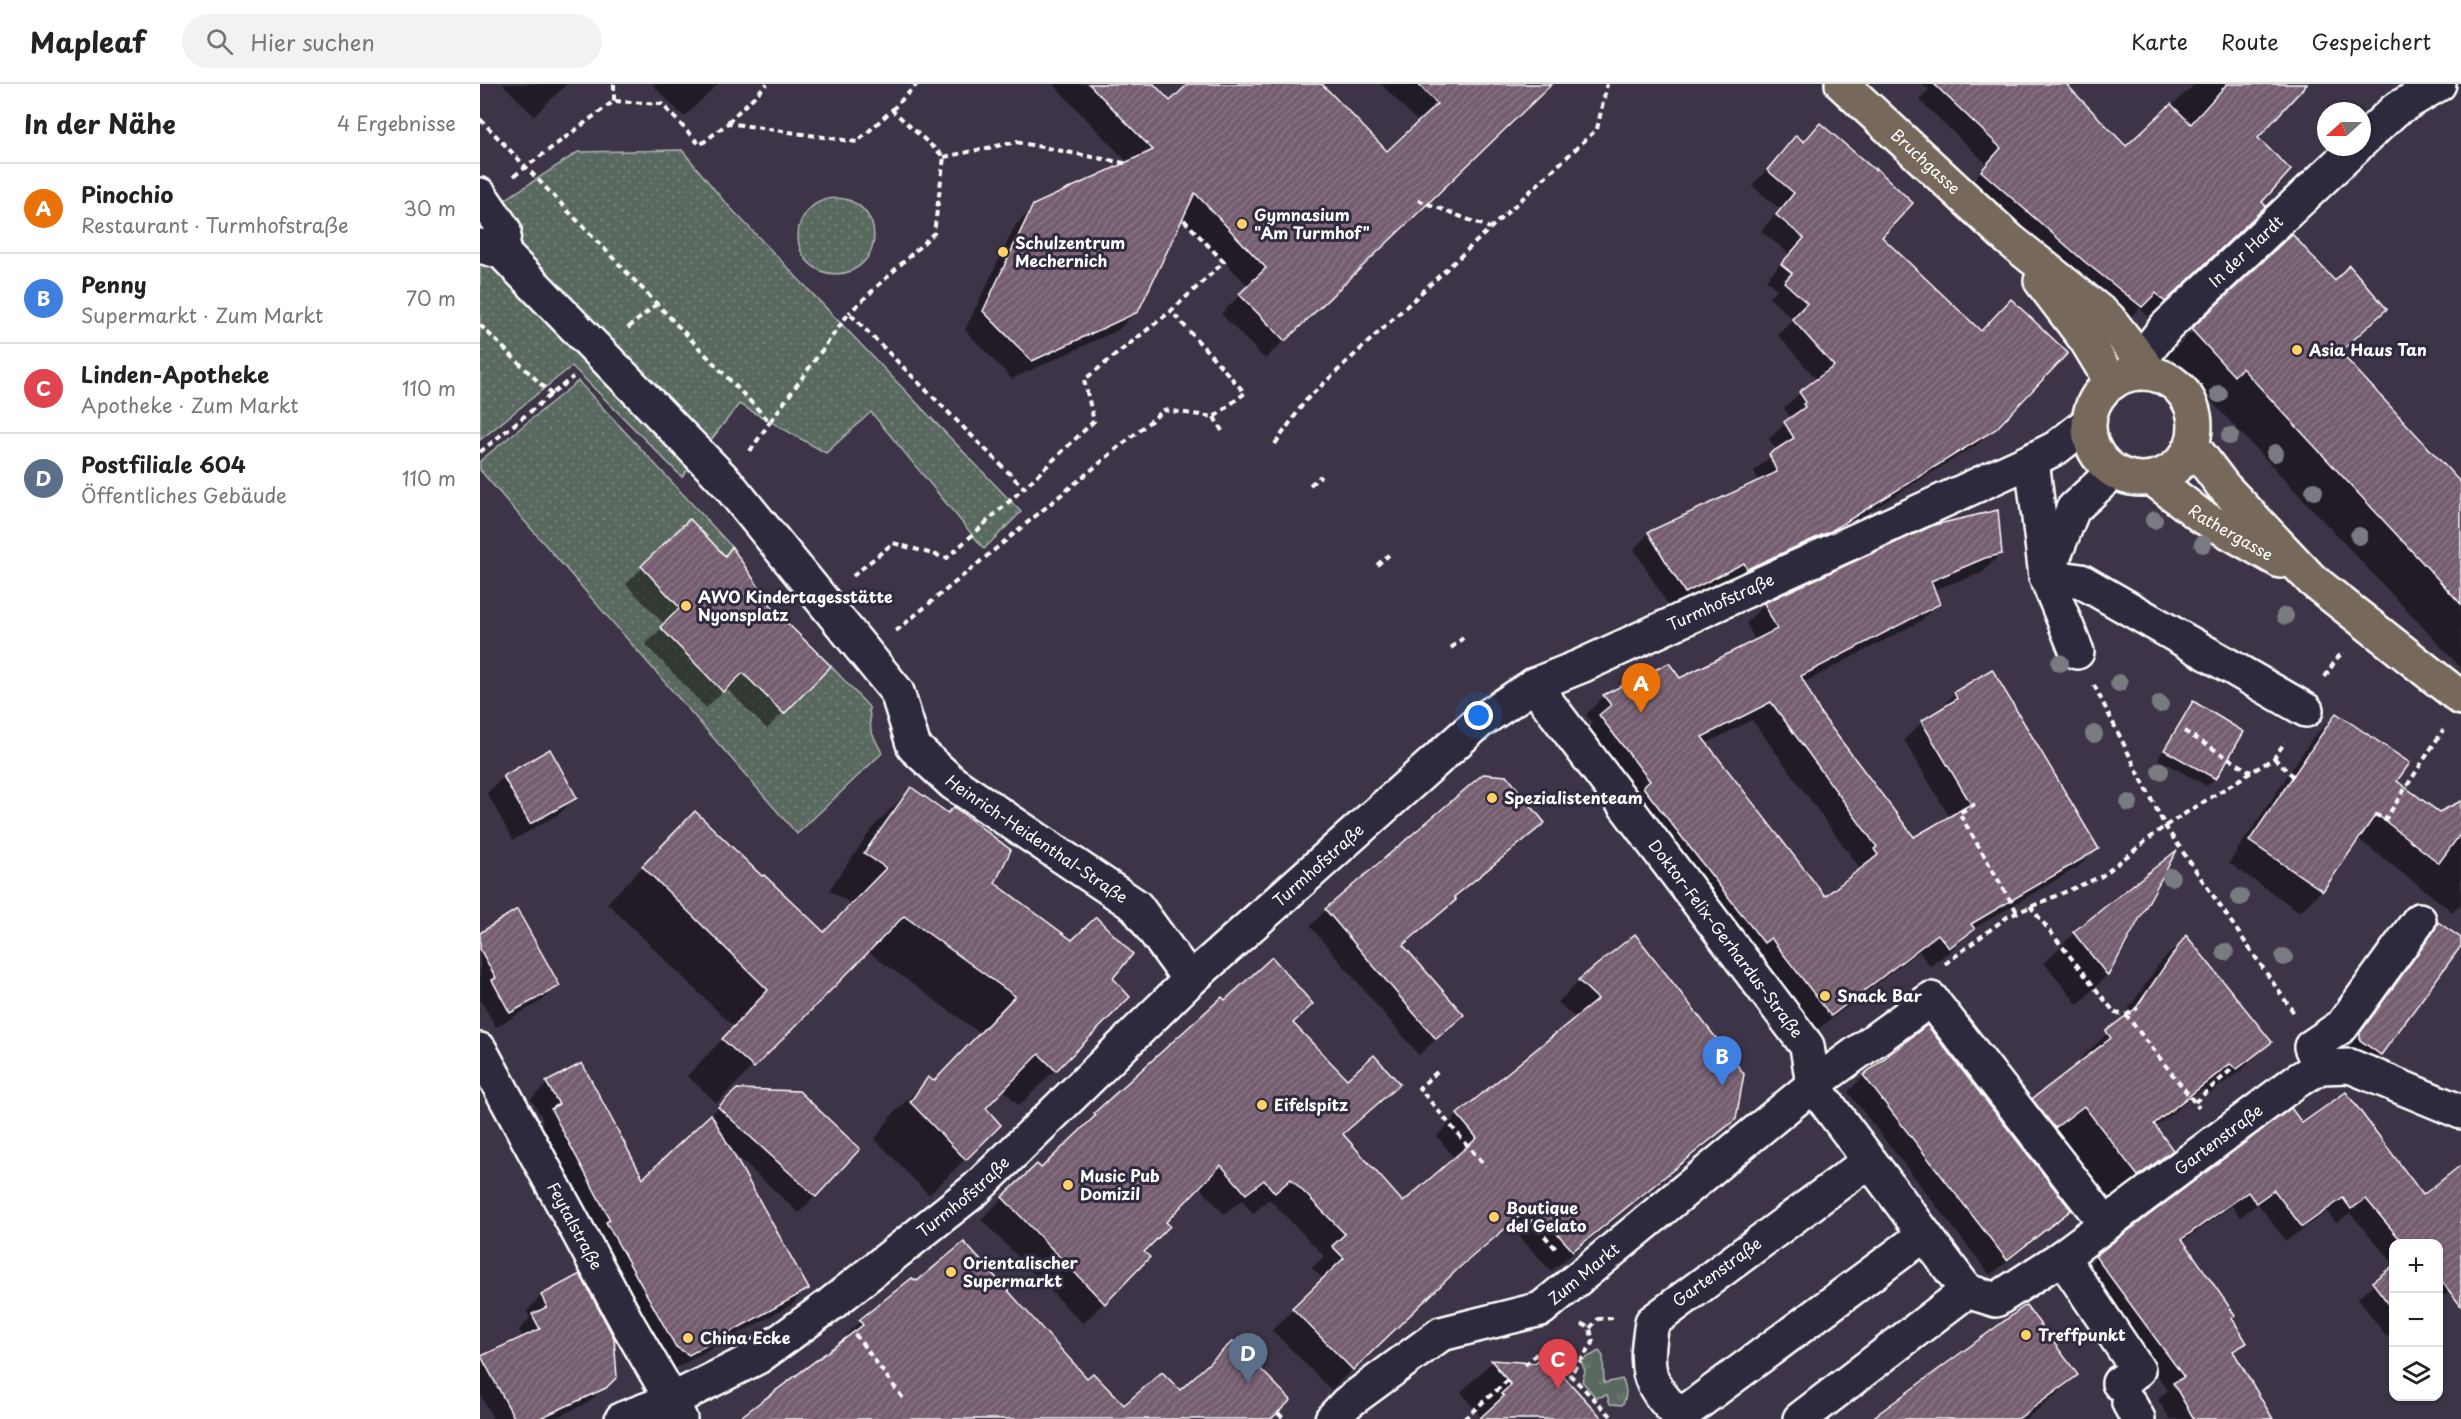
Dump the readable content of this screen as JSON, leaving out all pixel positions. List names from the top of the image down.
{
  "streets": {
    "main road": ["Bruchgasse", "Rathergasse"],
    "street": [
      "In der Hardt",
      "Turmhofstraße",
      "Heinrich-Heidenthal-Straße",
      "Doktor-Felix-Gerhardus-Straße",
      "Gartenstraße",
      "Feytalstraße",
      "Zum Markt"
    ]
  },
  "crossings": [
    ["Bruchgasse", "In der Hardt"],
    ["Bruchgasse", "Rathergasse"],
    ["Bruchgasse", "Turmhofstraße"],
    ["In der Hardt", "Rathergasse"],
    ["In der Hardt", "Turmhofstraße"],
    ["Rathergasse", "Turmhofstraße"],
    ["Turmhofstraße", "Heinrich-Heidenthal-Straße"],
    ["Turmhofstraße", "Doktor-Felix-Gerhardus-Straße"],
    ["Turmhofstraße", "Feytalstraße"],
    ["Doktor-Felix-Gerhardus-Straße", "Gartenstraße"],
    ["Doktor-Felix-Gerhardus-Straße", "Zum Markt"],
    ["Gartenstraße", "Zum Markt"]
  ],
  "places": [
    "Gymnasium \"Am Turmhof\"",
    "Schulzentrum Mechernich",
    "Asia Haus Tan",
    "AWO Kindertagesstätte Nyonsplatz",
    "Spezialistenteam",
    "Snack Bar",
    "Eifelspitz",
    "Music Pub Domizil",
    "Boutique del Gelato",
    "Orientalischer Supermarkt",
    "Treffpunkt",
    "China Ecke"
  ],
  "north": "left",
  "page": {
    "header": "Mapleaf",
    "search": "Hier suchen",
    "nav": ["Karte", "Route", "Gespeichert"],
    "heading": ["In der Nähe", "4 Ergebnisse"],
    "list": [
      {
        "mark": "A",
        "name": "Pinochio",
        "note": "Restaurant · Turmhofstraße",
        "value": "30 m"
      },
      {
        "mark": "B",
        "name": "Penny",
        "note": "Supermarkt · Zum Markt",
        "value": "70 m"
      },
      {
        "mark": "C",
        "name": "Linden-Apotheke",
        "note": "Apotheke · Zum Markt",
        "value": "110 m"
      },
      {
        "mark": "D",
        "name": "Postfiliale 604",
        "note": "Öffentliches Gebäude",
        "value": "110 m"
      }
    ],
    "pins": [
      "A",
      "B",
      "D",
      "C"
    ],
    "map_buttons": ["+", "−"]
  }
}
